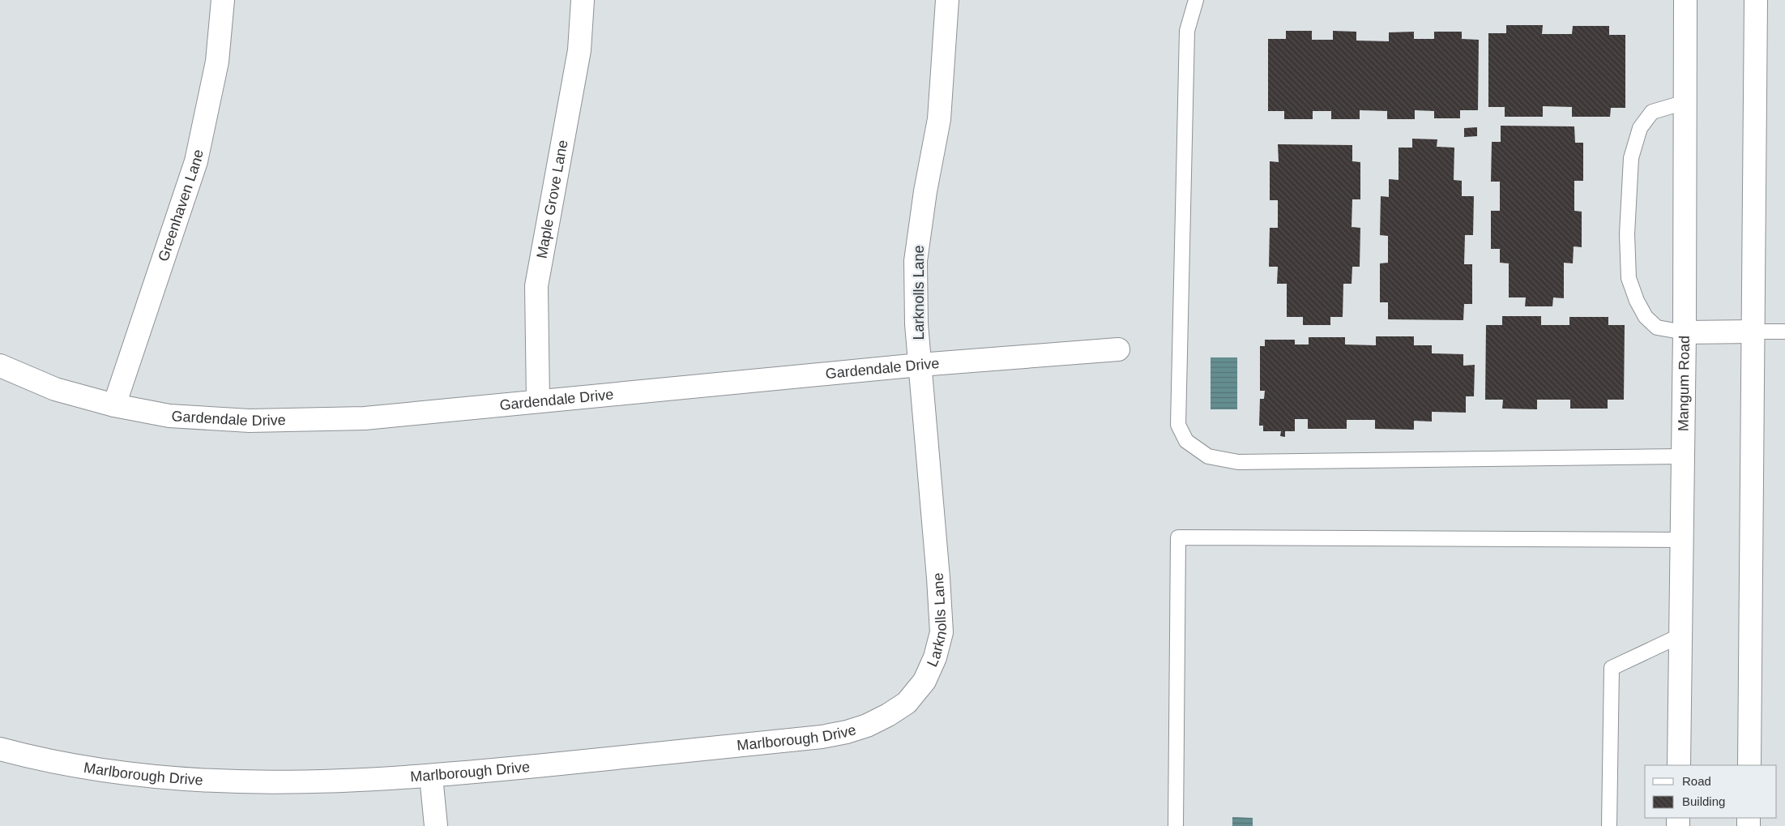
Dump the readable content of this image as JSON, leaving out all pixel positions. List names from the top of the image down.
{
  "streets": {
    "street": [
      "Maple Grove Lane",
      "Greenhaven Lane",
      "Larknolls Lane",
      "Gardendale Drive",
      "Mangum Road",
      "Marlborough Drive"
    ]
  },
  "crossings": [
    ["Maple Grove Lane", "Gardendale Drive"],
    ["Greenhaven Lane", "Gardendale Drive"],
    ["Larknolls Lane", "Gardendale Drive"],
    ["Larknolls Lane", "Marlborough Drive"]
  ],
  "legend": ["Road", "Building"]
}
